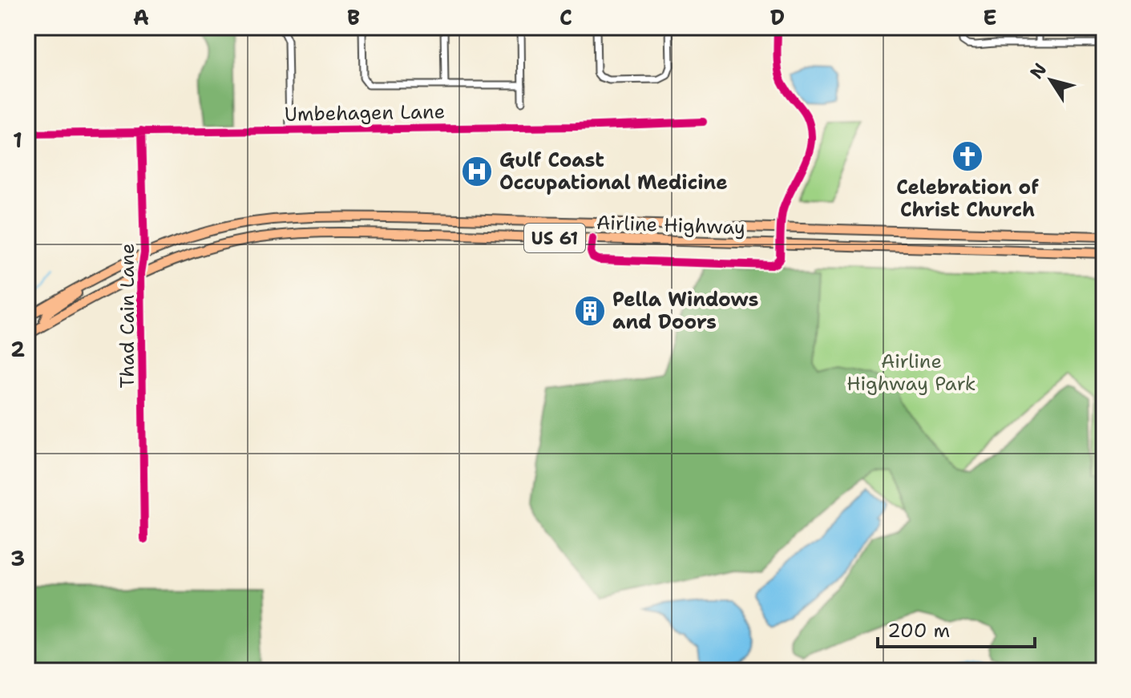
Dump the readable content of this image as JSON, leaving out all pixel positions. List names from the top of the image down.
{
  "streets": {
    "highway": ["Airline Highway", "US 61"],
    "street": ["Umbehagen Lane", "Thad Cain Lane"]
  },
  "crossings": [
    ["Umbehagen Lane", "Thad Cain Lane"],
    ["Airline Highway", "Thad Cain Lane"]
  ],
  "parks": ["Airline Highway Park"],
  "places": {
    "church": ["Celebration of Christ Church"],
    "hospital": ["Gulf Coast Occupational Medicine"],
    "building": ["Pella Windows and Doors"]
  },
  "scale_bar": "200 m",
  "north": "top left",
  "grid": {
    "columns": [
      "A",
      "B",
      "C",
      "D",
      "E"
    ],
    "rows": ["1", "2", "3"]
  }
}
